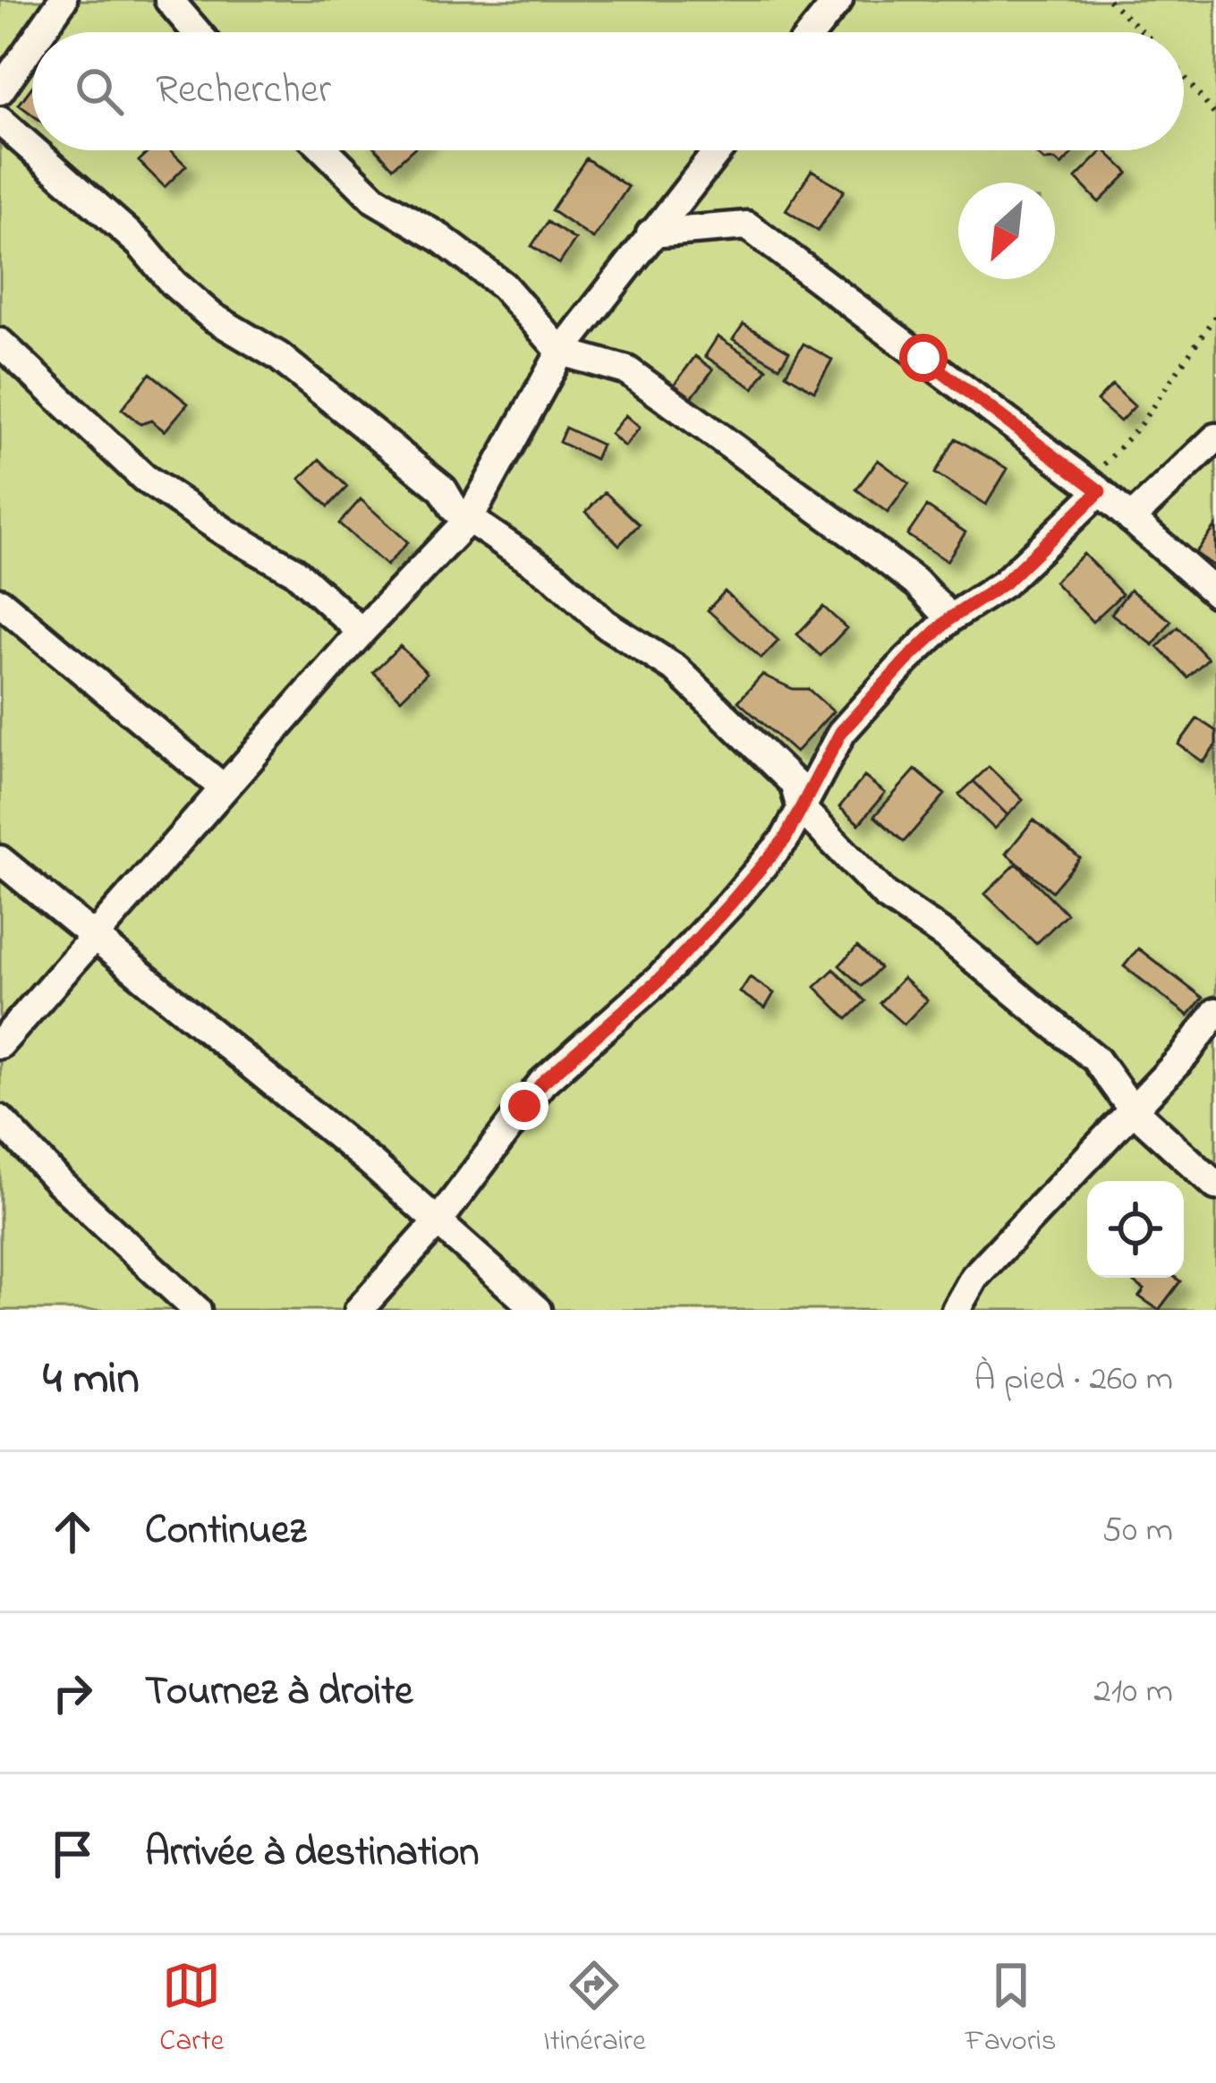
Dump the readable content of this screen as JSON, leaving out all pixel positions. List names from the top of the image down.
{
  "north": "bottom left",
  "page": {
    "search": "Rechercher",
    "heading": ["4 min", "À pied · 260 m"],
    "list": [
      ["Continuez", "50 m"],
      ["Tournez à droite", "210 m"],
      "Arrivée à destination"
    ],
    "nav": ["Carte", "Itinéraire", "Favoris"]
  }
}
